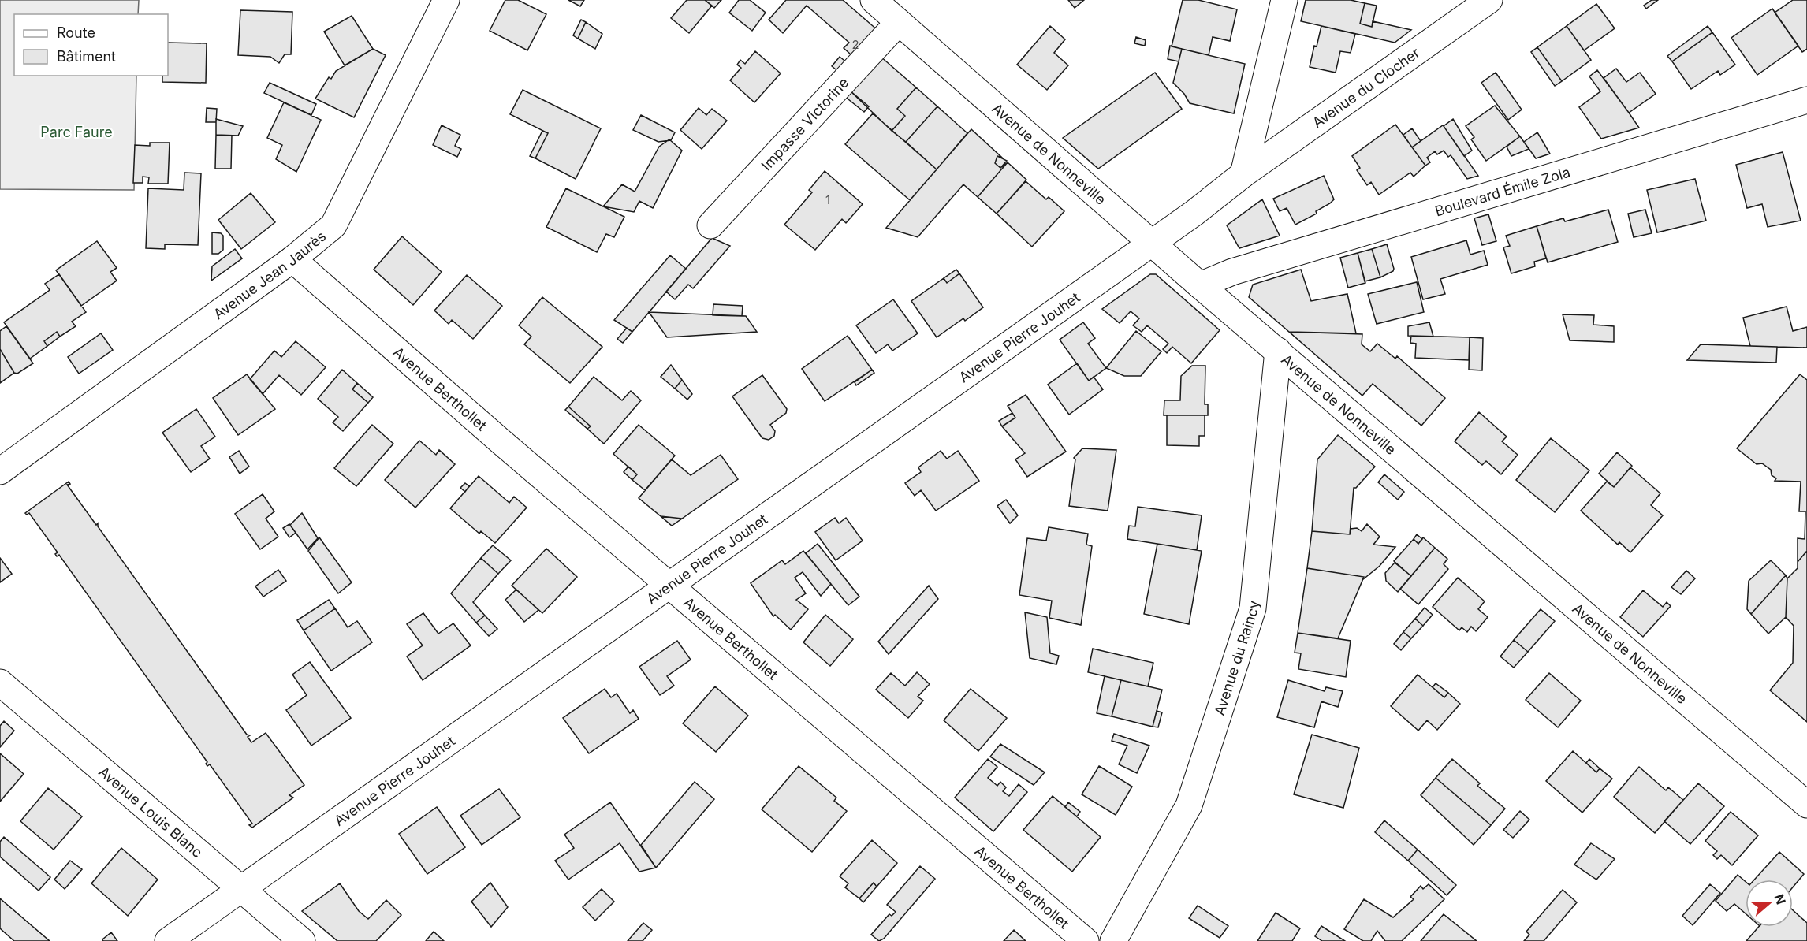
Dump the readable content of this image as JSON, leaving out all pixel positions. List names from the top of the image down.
{
  "streets": {
    "street": [
      "Avenue du Clocher",
      "Impasse Victorine",
      "Avenue de Nonneville",
      "Boulevard Émile Zola",
      "Avenue Jean Jaurès",
      "Avenue Pierre Jouhet",
      "Avenue Berthollet",
      "Avenue du Raincy",
      "Avenue Louis Blanc"
    ]
  },
  "crossings": [
    ["Avenue du Clocher", "Avenue Pierre Jouhet"],
    ["Impasse Victorine", "Avenue de Nonneville"],
    ["Avenue de Nonneville", "Boulevard Émile Zola"],
    ["Avenue de Nonneville", "Avenue Pierre Jouhet"],
    ["Avenue de Nonneville", "Avenue du Raincy"],
    ["Avenue Jean Jaurès", "Avenue Berthollet"],
    ["Avenue Pierre Jouhet", "Avenue Berthollet"],
    ["Avenue Pierre Jouhet", "Avenue Louis Blanc"]
  ],
  "parks": ["Parc Faure"],
  "house_numbers": ["2", "1"],
  "legend": ["Route", "Bâtiment"],
  "north": "right"
}
